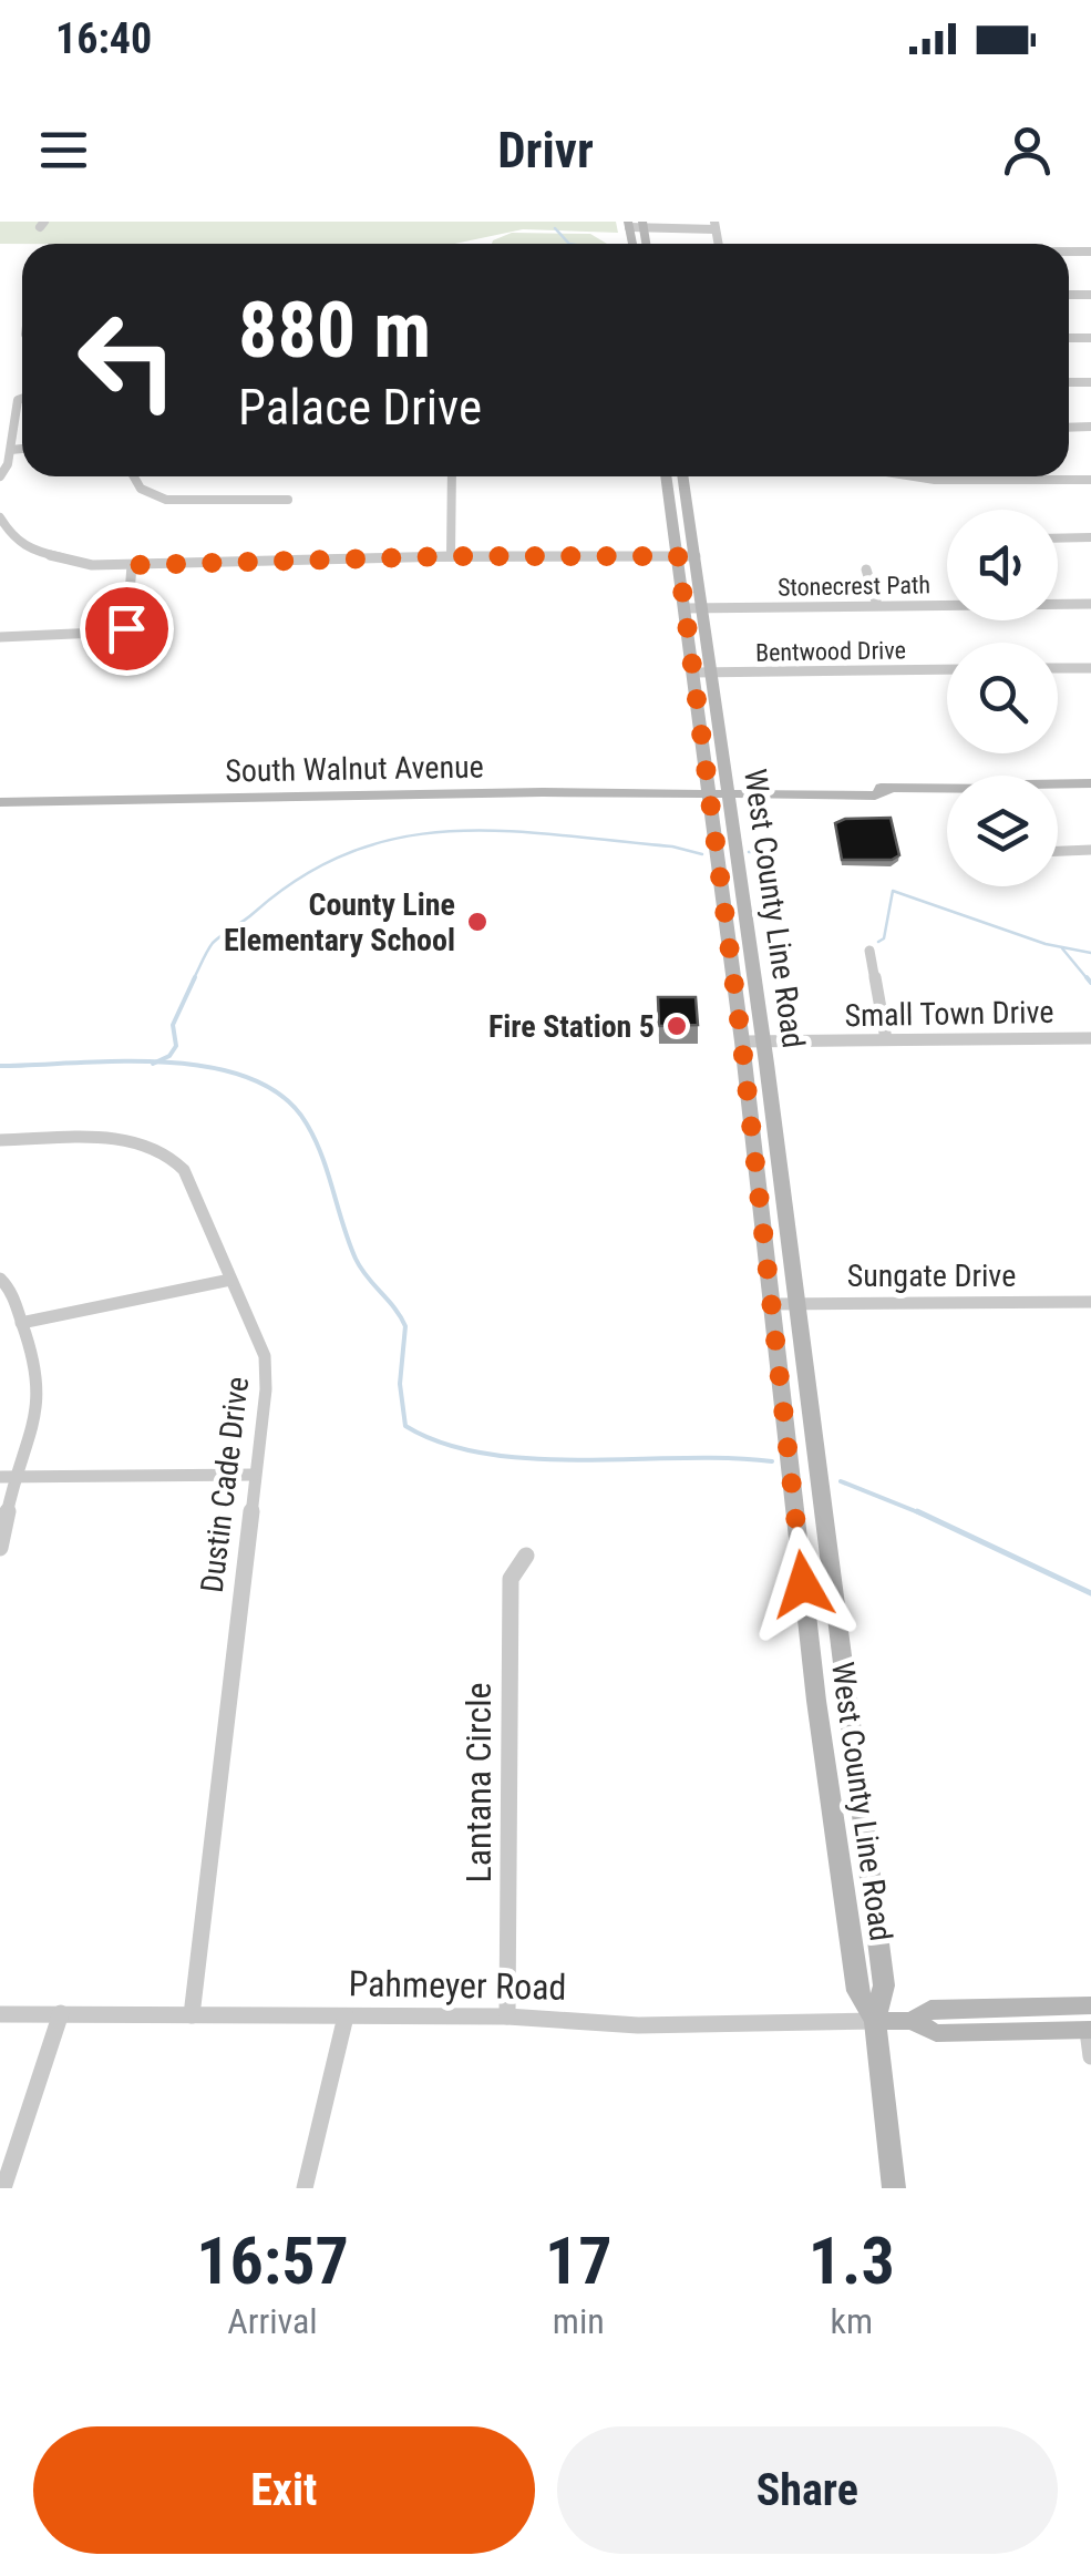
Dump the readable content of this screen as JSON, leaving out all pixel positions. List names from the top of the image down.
{
  "streets": {
    "main road": ["South Walnut Avenue", "West County Line Road", "Pahmeyer Road"],
    "street": [
      "Stonecrest Path",
      "Bentwood Drive",
      "Small Town Drive",
      "Sungate Drive",
      "Dustin Cade Drive",
      "Lantana Circle"
    ]
  },
  "crossings": [
    ["Stonecrest Path", "West County Line Road"],
    ["Bentwood Drive", "West County Line Road"],
    ["South Walnut Avenue", "West County Line Road"],
    ["West County Line Road", "Small Town Drive"],
    ["West County Line Road", "Sungate Drive"],
    ["West County Line Road", "Pahmeyer Road"],
    ["Dustin Cade Drive", "Pahmeyer Road"],
    ["Lantana Circle", "Pahmeyer Road"]
  ],
  "places": ["County Line Elementary School", "Fire Station 5"],
  "page": {
    "status": "16:40",
    "header": "Drivr",
    "turn": ["880 m", "Palace Drive"],
    "eta": [
      "16:57",
      "Arrival",
      "17",
      "min",
      "1.3",
      "km"
    ],
    "buttons": ["Exit", "Share"]
  }
}
